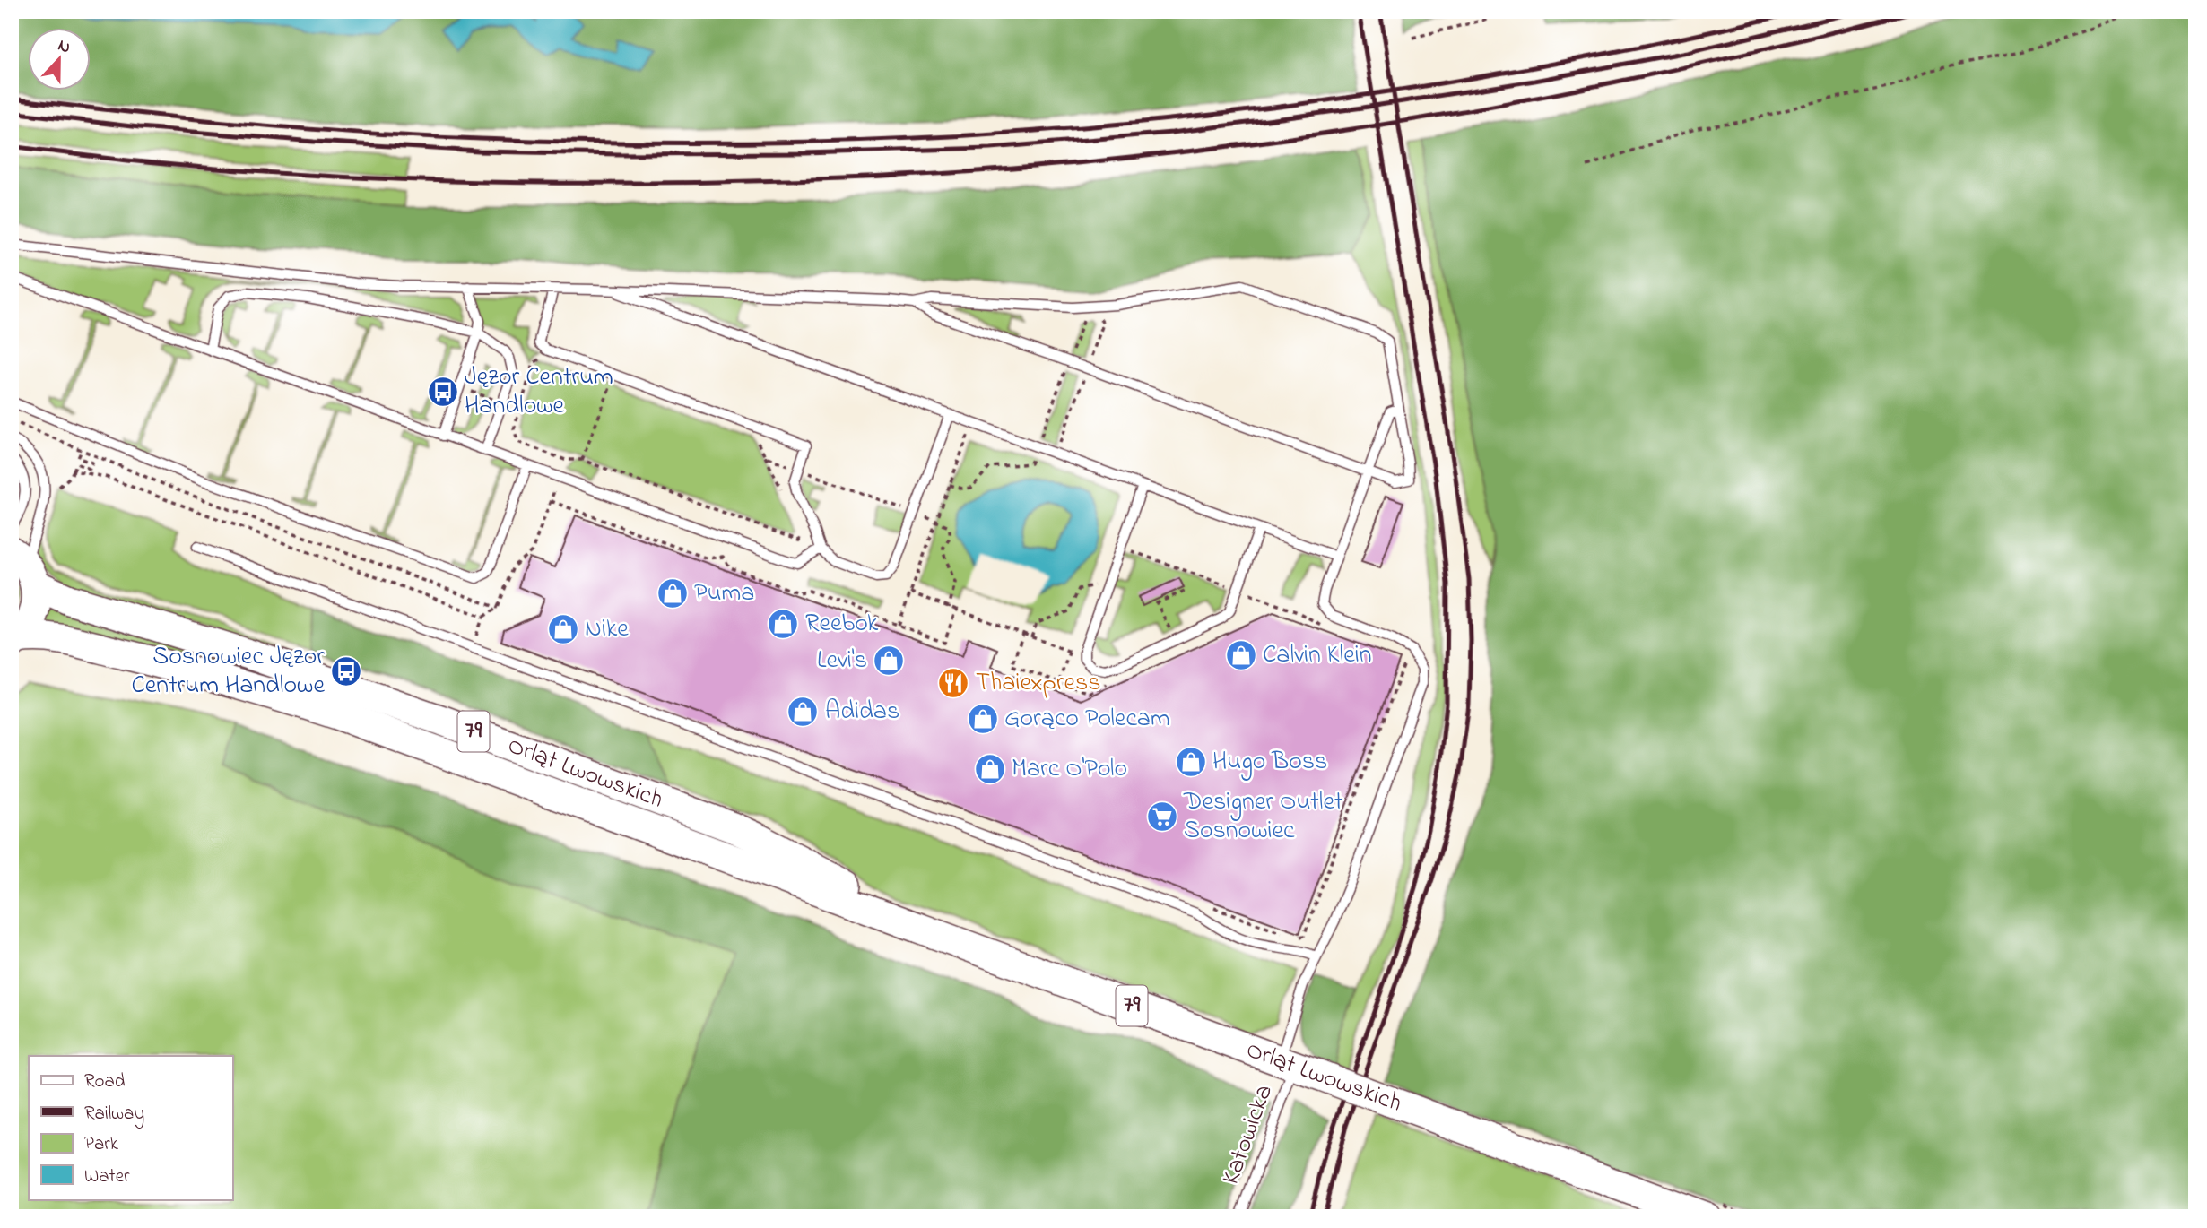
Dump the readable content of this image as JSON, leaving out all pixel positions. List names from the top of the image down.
{
  "streets": {
    "main road": ["79", "Orląt Lwowskich"],
    "lane": ["Katowicka"]
  },
  "crossings": [
    ["79", "Orląt Lwowskich"],
    ["Orląt Lwowskich", "Katowicka"]
  ],
  "places": {
    "bus stop": ["Jęzor Centrum Handlowe", "Sosnowiec Jęzor Centrum Handlowe"],
    "shop": [
      "Puma",
      "Reebok",
      "Nike",
      "Calvin Klein",
      "Levi's",
      "Adidas",
      "Gorąco Polecam",
      "Hugo Boss",
      "Marc O'Polo"
    ],
    "restaurant": ["Thaiexpress"],
    "supermarket": ["Designer Outlet Sosnowiec"]
  },
  "legend": [
    "Road",
    "Railway",
    "Park",
    "Water"
  ],
  "north": "top"
}
